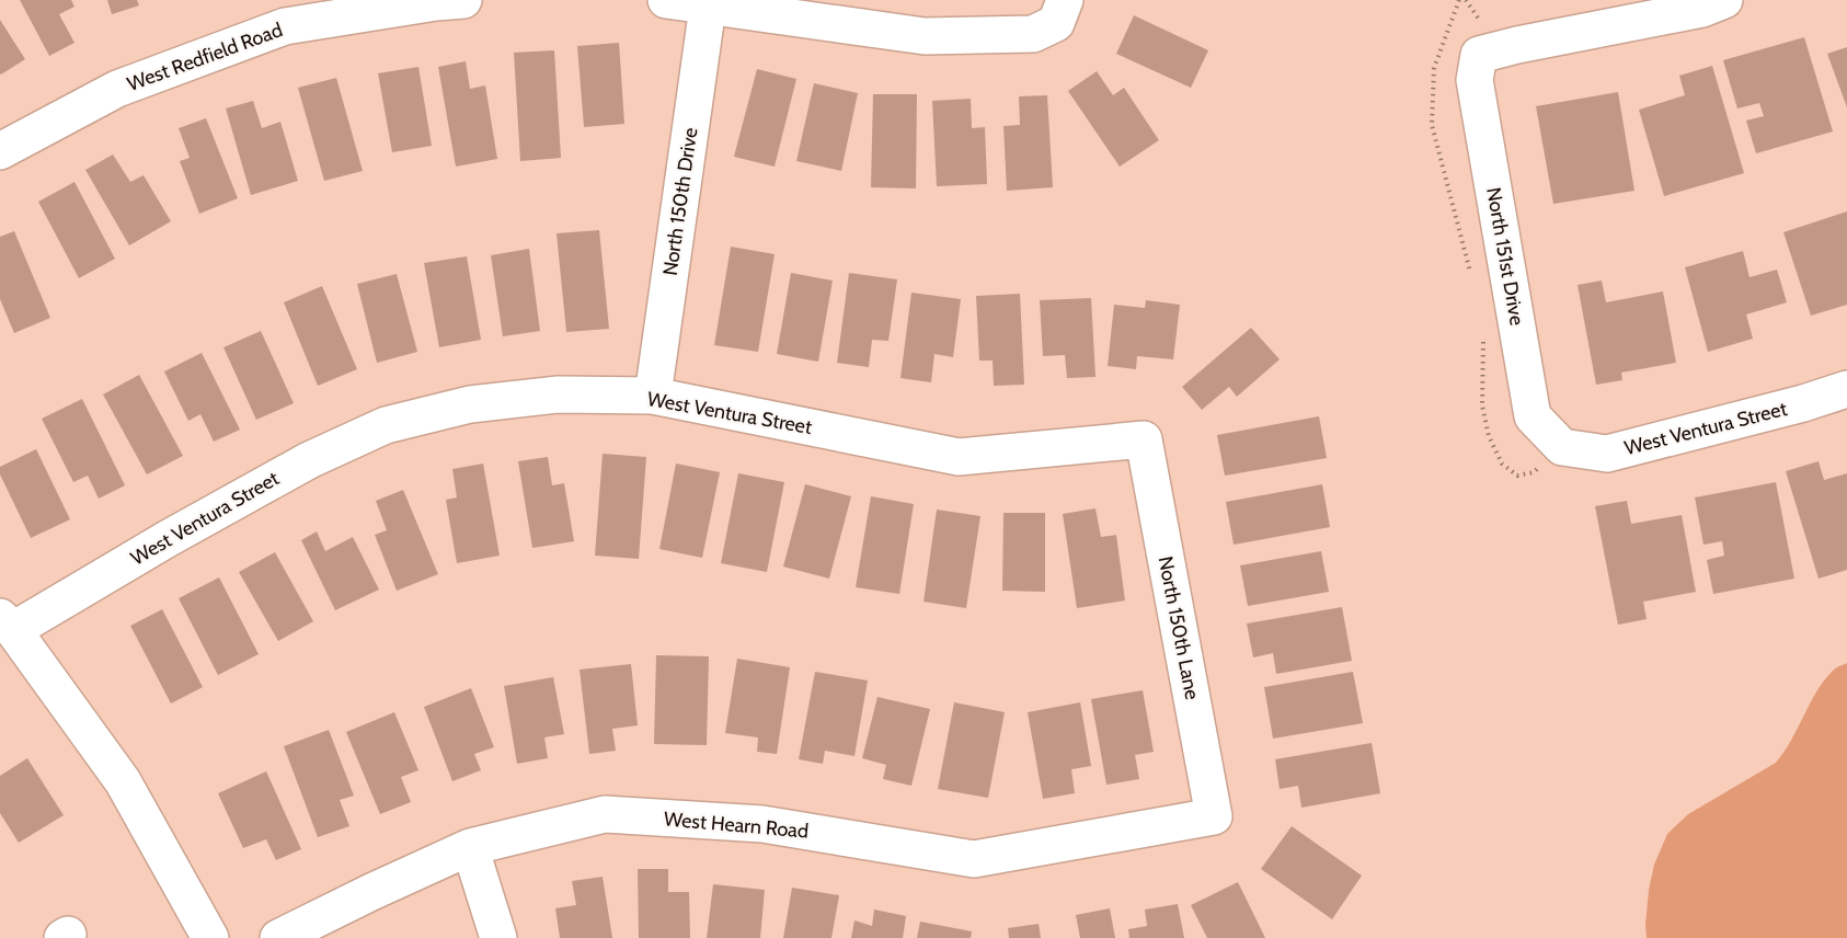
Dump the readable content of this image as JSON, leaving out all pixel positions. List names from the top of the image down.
{
  "streets": {
    "street": [
      "West Redfield Road",
      "North 150th Drive",
      "North 151st Drive",
      "West Ventura Street",
      "North 150th Lane",
      "West Hearn Road"
    ]
  },
  "crossings": [
    ["North 150th Drive", "West Ventura Street"],
    ["North 151st Drive", "West Ventura Street"],
    ["West Ventura Street", "North 150th Lane"],
    ["North 150th Lane", "West Hearn Road"]
  ]
}
